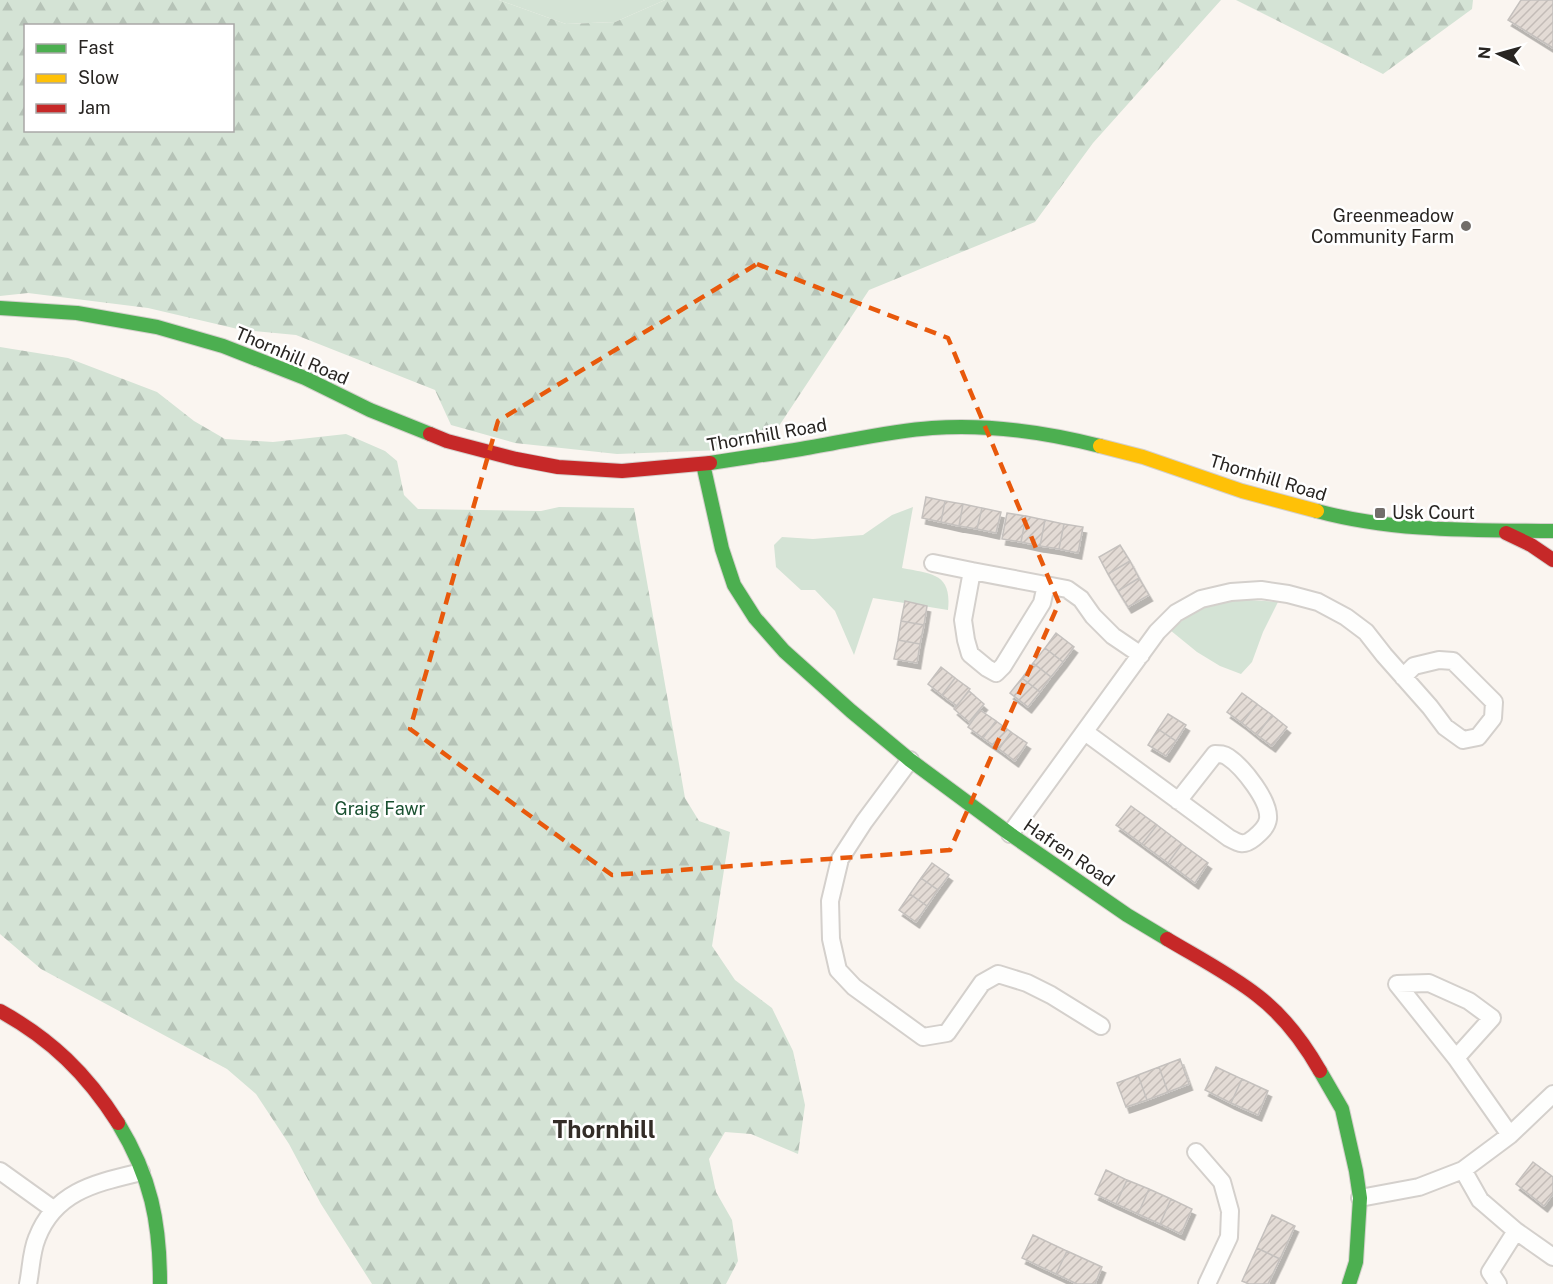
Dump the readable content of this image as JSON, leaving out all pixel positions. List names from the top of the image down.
{
  "streets": {
    "street": ["Thornhill Road", "Hafren Road"]
  },
  "crossings": [
    ["Thornhill Road", "Hafren Road"]
  ],
  "districts": ["Thornhill"],
  "parks": ["Graig Fawr"],
  "places": {
    "other": ["Greenmeadow Community Farm"],
    "transit": ["Usk Court"]
  },
  "legend": ["Fast", "Slow", "Jam"],
  "north": "left"
}
